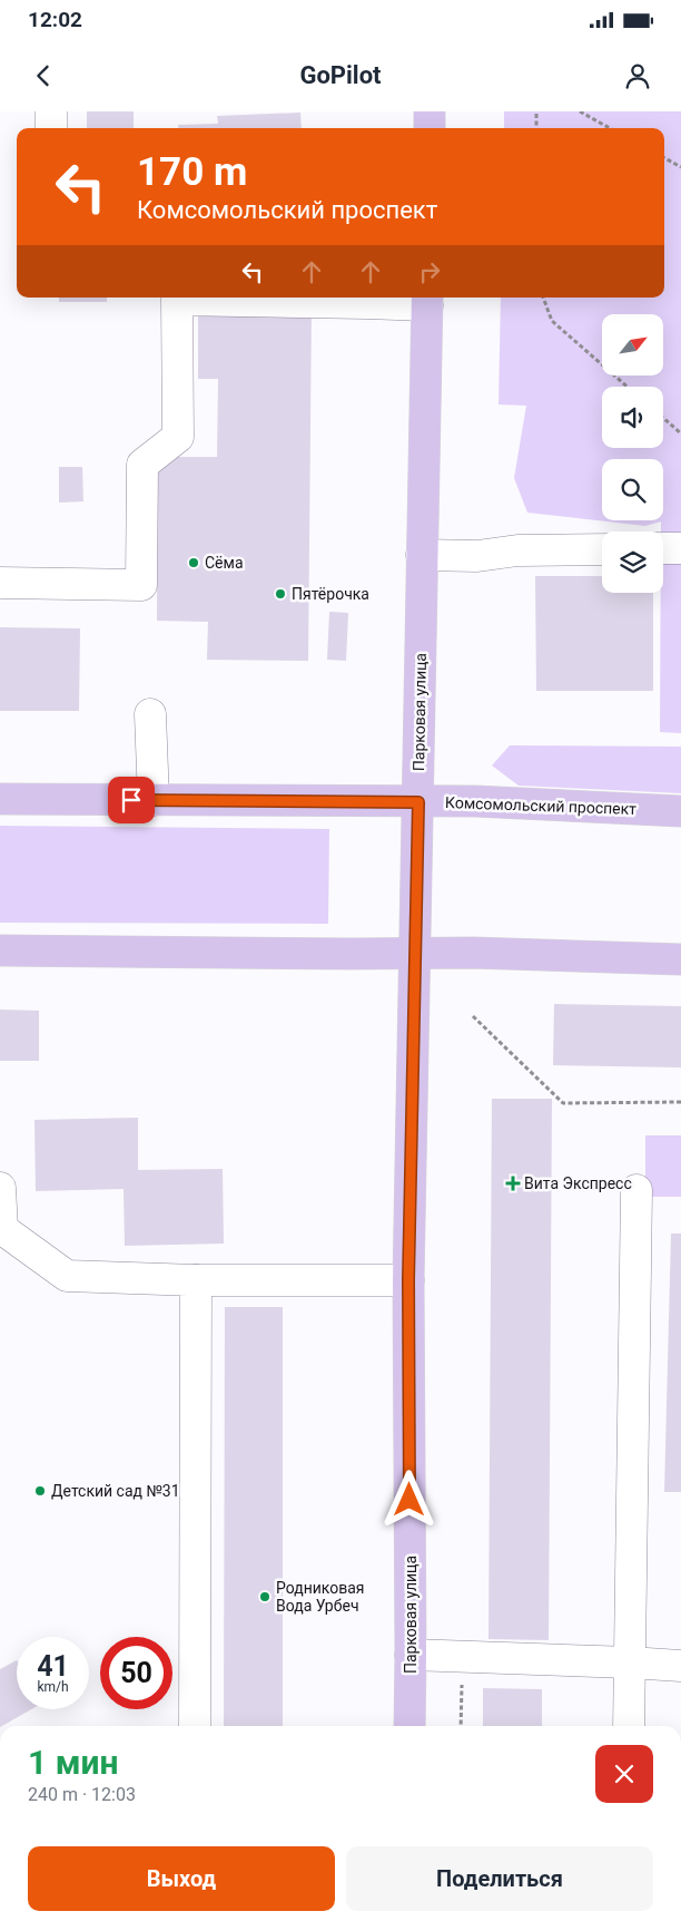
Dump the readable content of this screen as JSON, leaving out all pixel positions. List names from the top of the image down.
{
  "streets": {
    "main road": ["Парковая улица", "Комсомольский проспект"]
  },
  "crossings": [
    ["Парковая улица", "Комсомольский проспект"]
  ],
  "places": {
    "other": [
      "Сёма",
      "Пятёрочка",
      "Детский сад №31",
      "Родниковая Вода Урбеч"
    ],
    "health": ["Вита Экспресс"]
  },
  "north": "top right",
  "page": {
    "status": "12:02",
    "header": "GoPilot",
    "turn": ["170 m", "Комсомольский проспект"],
    "speed": "41 km/h",
    "limit": "50",
    "heading": ["1 мин", "240 m · 12:03"],
    "buttons": ["Выход", "Поделиться"]
  }
}
